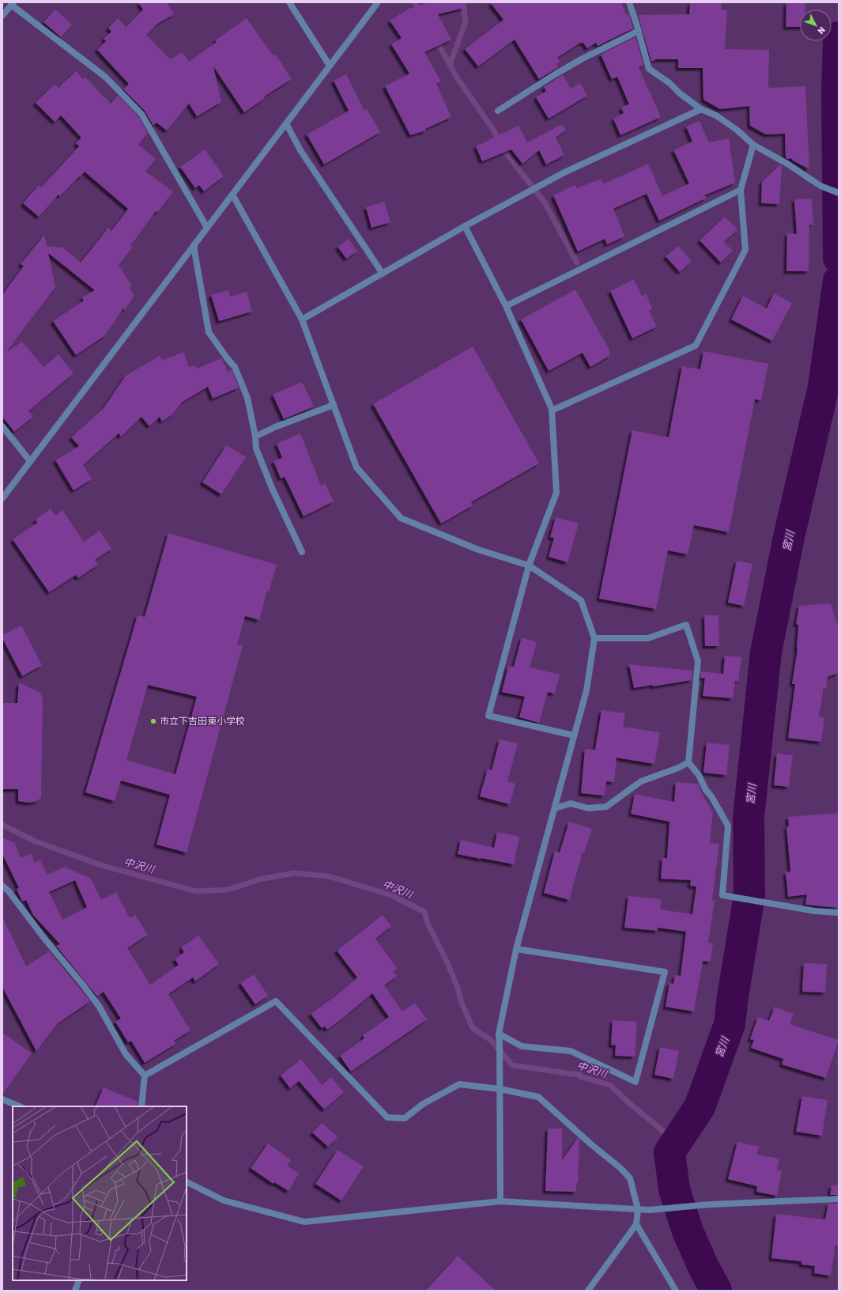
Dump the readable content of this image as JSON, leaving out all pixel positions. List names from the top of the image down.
{
  "water": ["宮川", "中沢川"],
  "places": ["市立下吉田東小学校"],
  "north": "bottom right"
}
